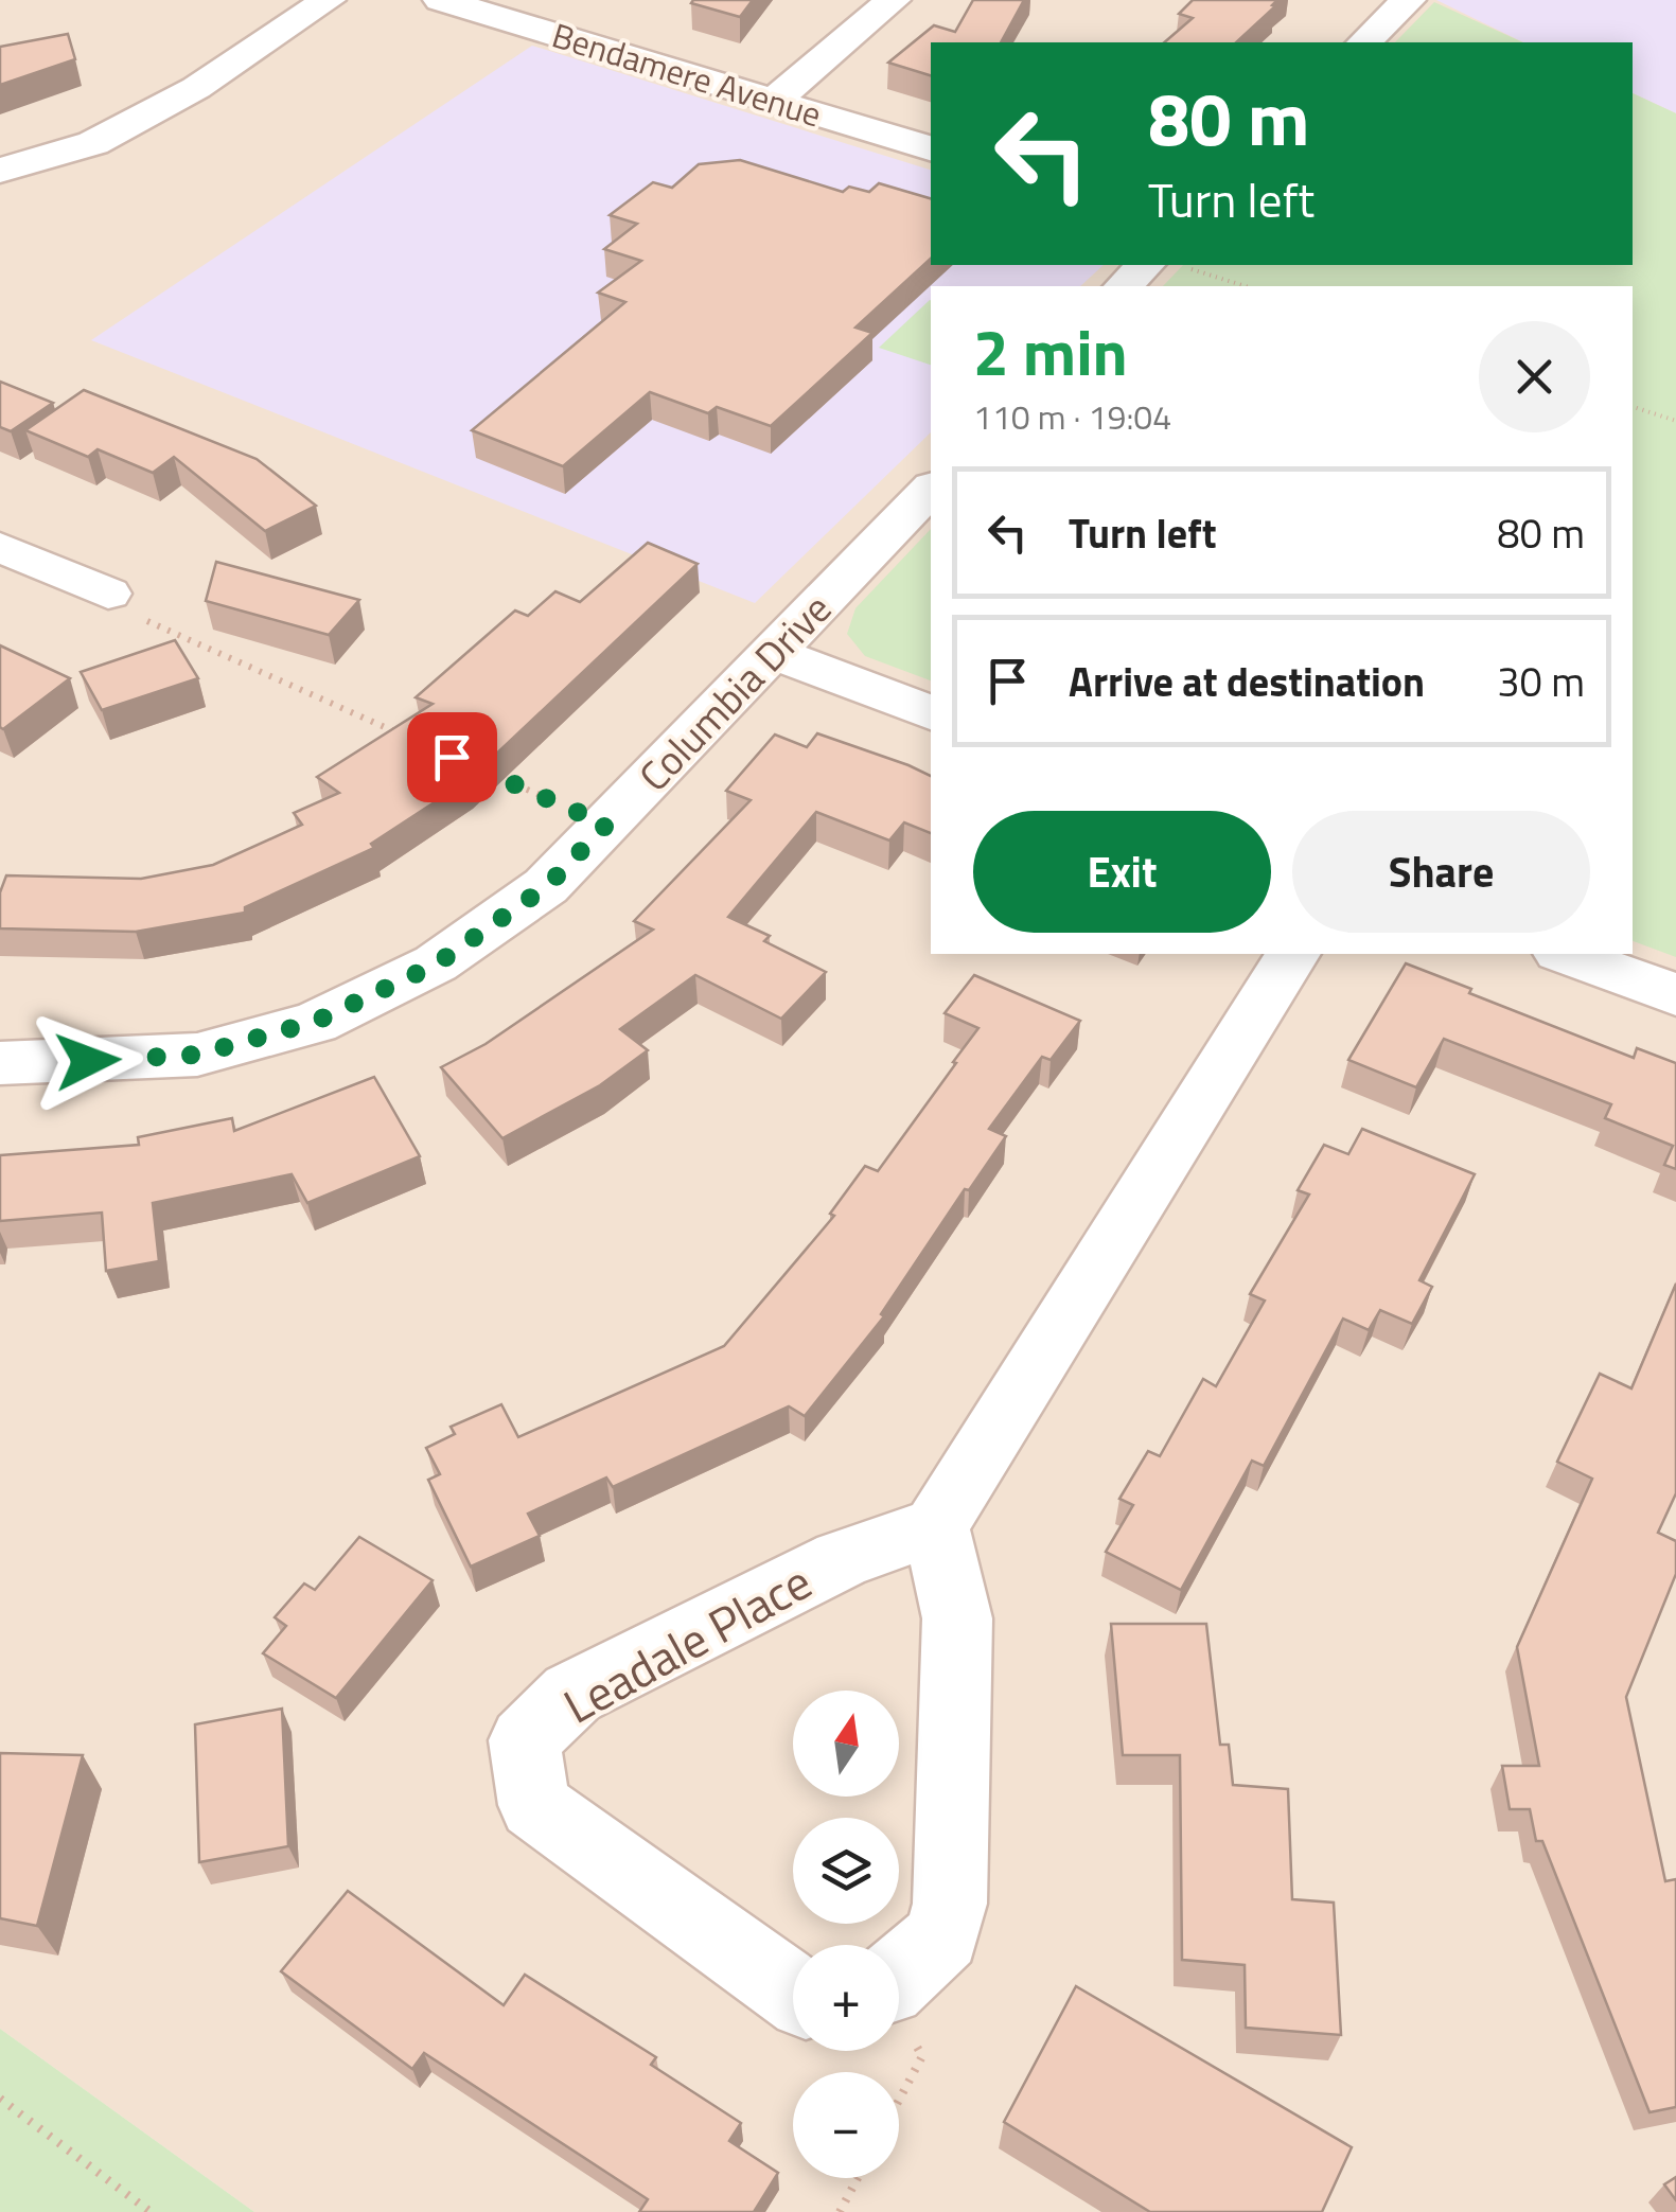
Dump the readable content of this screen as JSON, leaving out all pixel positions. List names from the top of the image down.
{
  "streets": {
    "street": ["Bendamere Avenue", "Columbia Drive", "Leadale Place"]
  },
  "north": "top",
  "page": {
    "turn": ["80 m", "Turn left"],
    "heading": ["2 min", "110 m · 19:04"],
    "list": [
      {
        "name": "Turn left",
        "value": "80 m"
      },
      {
        "name": "Arrive at destination",
        "value": "30 m"
      }
    ],
    "buttons": ["Exit", "Share"],
    "map_buttons": ["+", "−"]
  }
}
